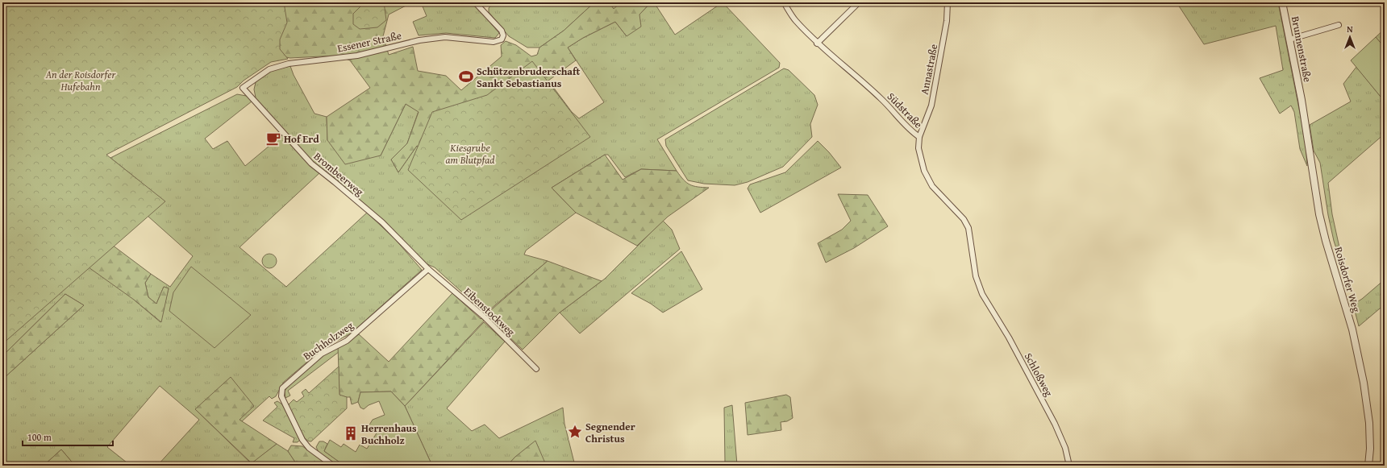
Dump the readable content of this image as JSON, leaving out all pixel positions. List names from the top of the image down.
{
  "streets": {
    "street": [
      "Essener Straße",
      "Brunnenstraße",
      "Annastraße",
      "Südstraße",
      "Brombeerweg",
      "Roisdorfer Weg",
      "Eibenstockweg",
      "Buchholzweg",
      "Schloßweg"
    ]
  },
  "crossings": [
    ["Essener Straße", "Brombeerweg"],
    ["Brunnenstraße", "Roisdorfer Weg"],
    ["Annastraße", "Südstraße"],
    ["Südstraße", "Schloßweg"],
    ["Brombeerweg", "Eibenstockweg"],
    ["Brombeerweg", "Buchholzweg"],
    ["Eibenstockweg", "Buchholzweg"]
  ],
  "parks": ["An der Roisdorfer Hufebahn", "Kiesgrube am Blutpfad"],
  "places": {
    "sports": ["Schützenbruderschaft Sankt Sebastianus"],
    "cafe": ["Hof Erd"],
    "place": ["Segnender Christus"],
    "building": ["Herrenhaus Buchholz"]
  },
  "scale_bar": "100 m",
  "north": "top"
}
